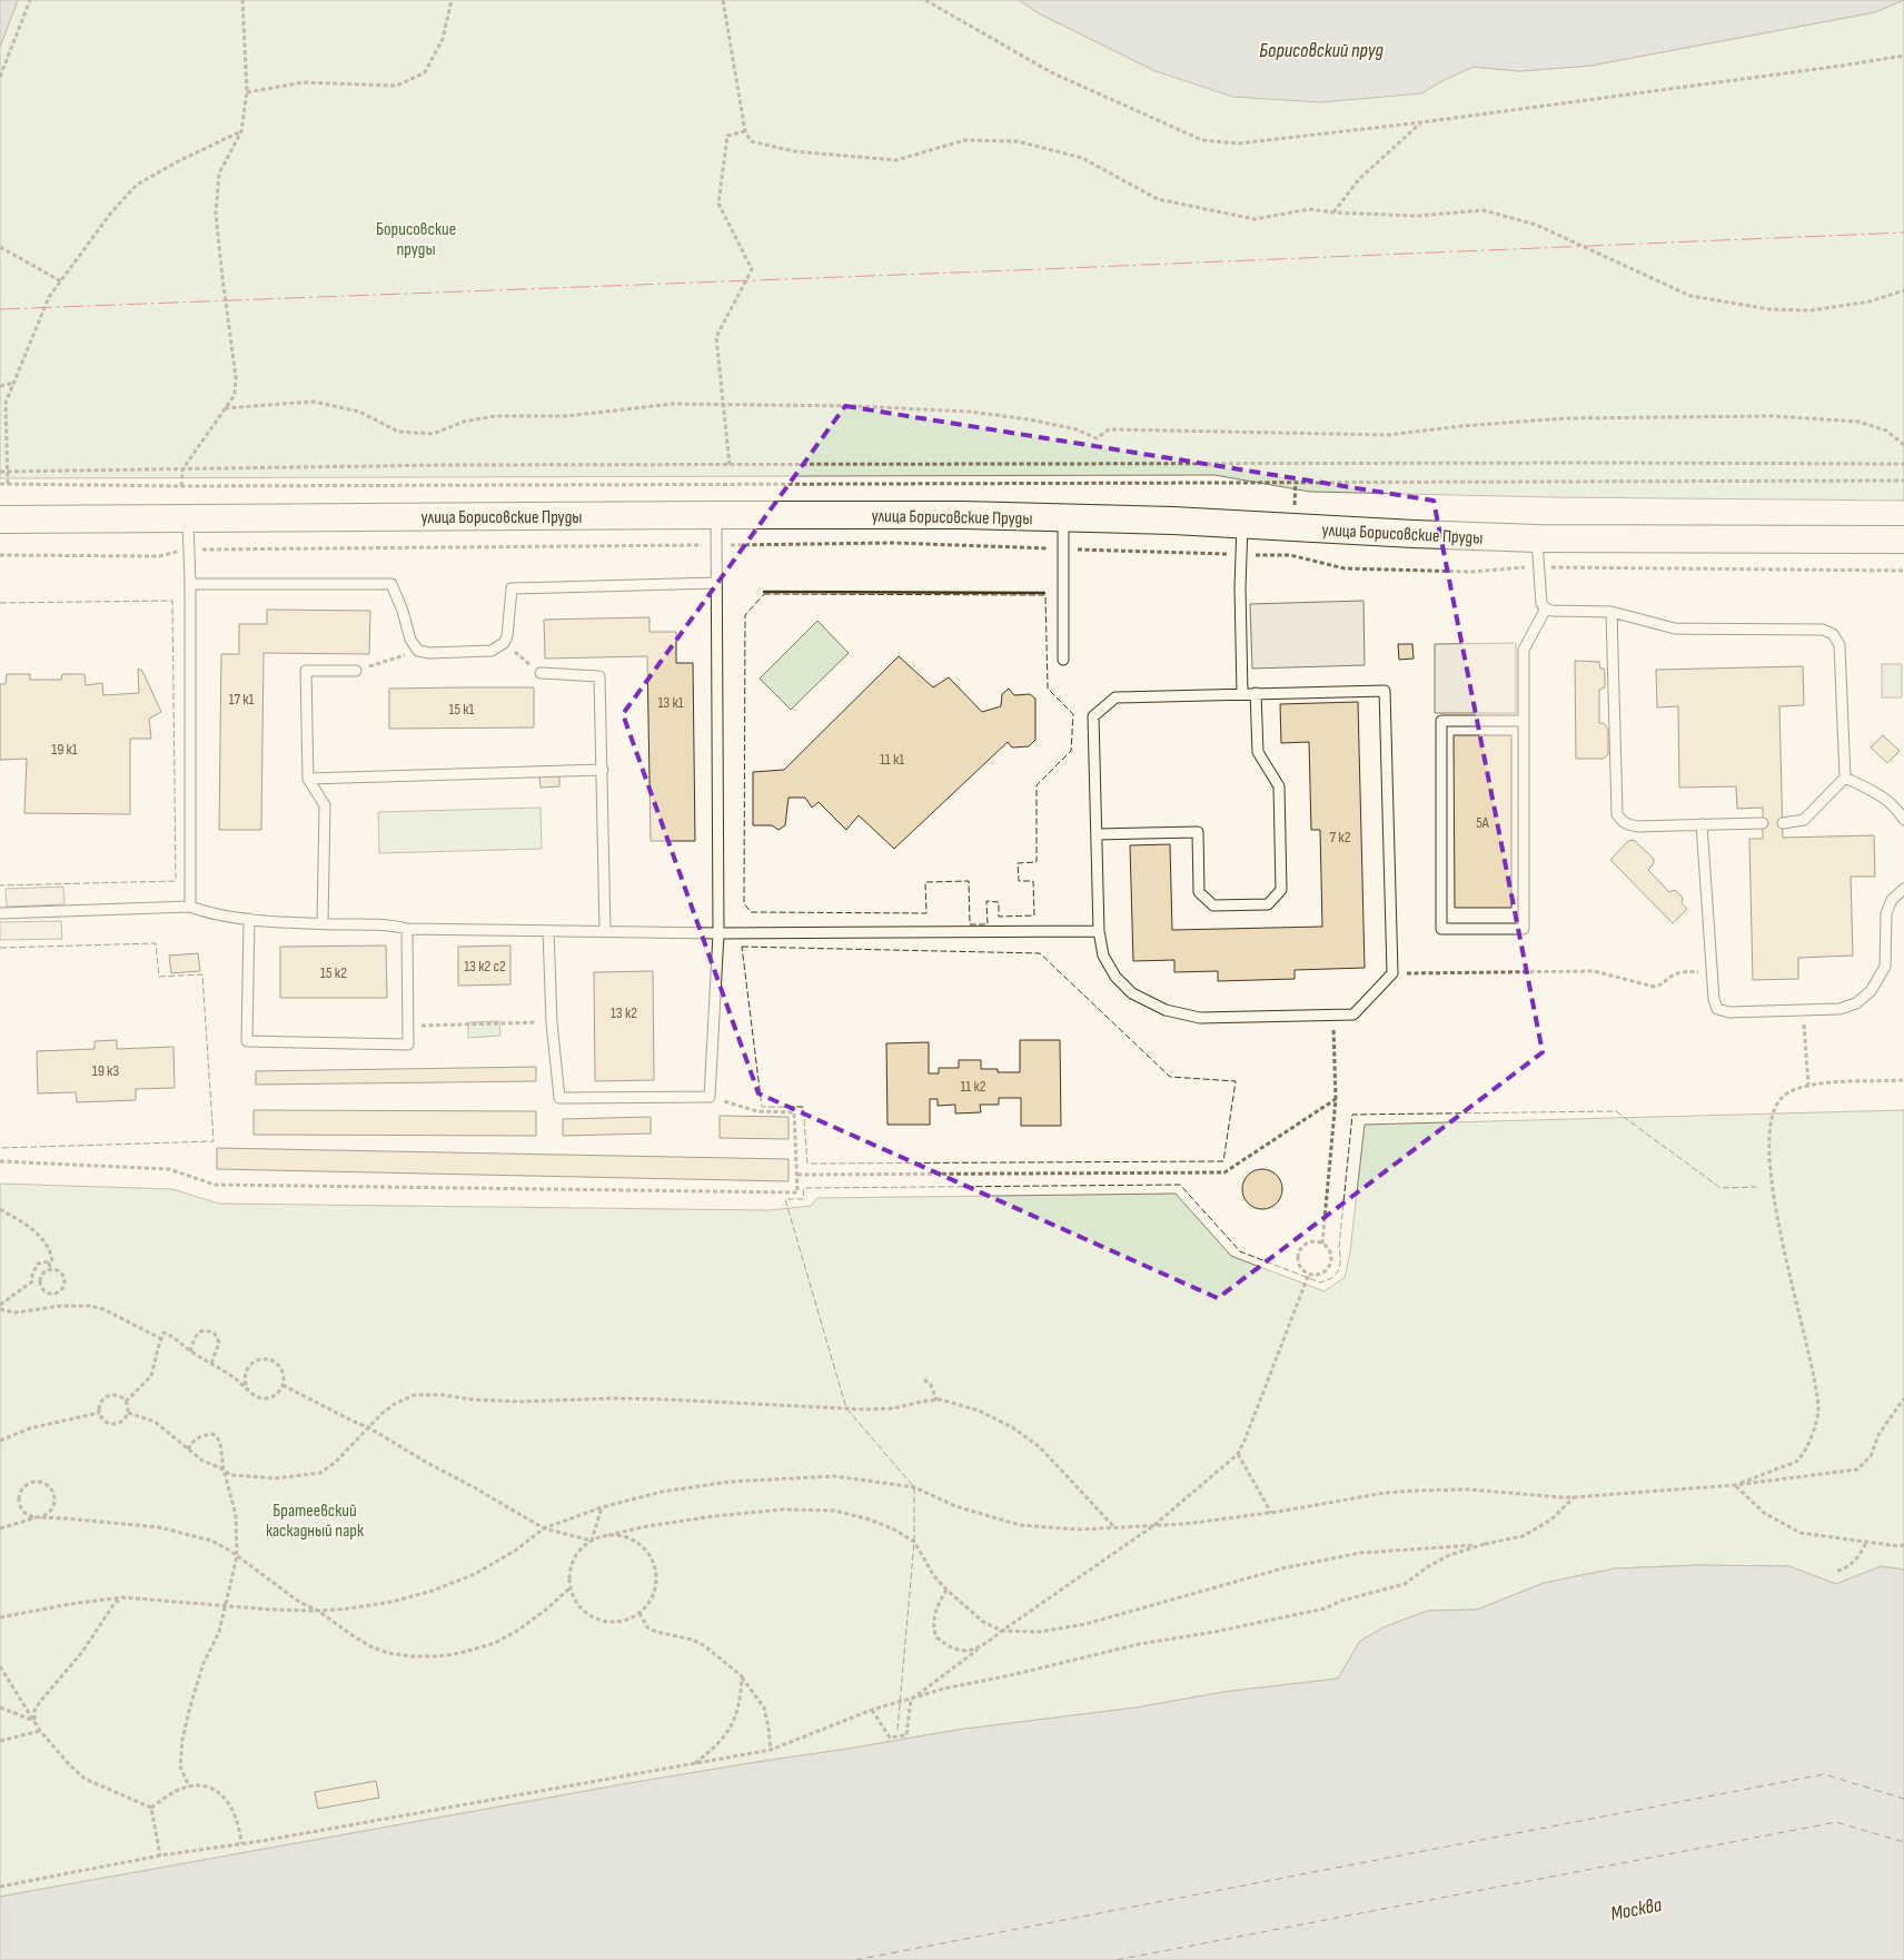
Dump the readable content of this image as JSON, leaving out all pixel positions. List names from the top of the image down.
{
  "streets": {
    "main road": ["улица Борисовские Пруды"]
  },
  "water": ["Борисовский пруд", "Москва"],
  "parks": ["Борисовские пруды", "Братеевский каскадный парк"],
  "house_numbers": [
    "17 к1",
    "13 к1",
    "15 к1",
    "19 к1",
    "11 к1",
    "5А",
    "7 к2",
    "13 к2 с2",
    "15 к2",
    "13 к2",
    "19 к3",
    "11 к2"
  ]
}
